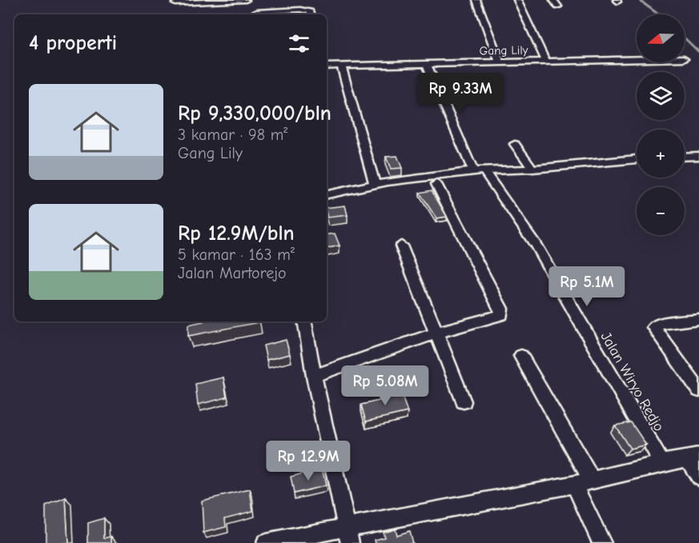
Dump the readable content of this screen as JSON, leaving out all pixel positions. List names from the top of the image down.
{
  "streets": {
    "street": ["Gang Lily", "Jalan Wiryo Redjo"]
  },
  "crossings": [
    ["Gang Lily", "Jalan Wiryo Redjo"]
  ],
  "north": "left",
  "page": {
    "map_buttons": ["+", "−"],
    "heading": "4 properti",
    "list": [
      {
        "name": "Rp 9,330,000/bln",
        "note": "3 kamar · 98 m² · Gang Lily"
      },
      {
        "name": "Rp 12.9M/bln",
        "note": "5 kamar · 163 m² · Jalan Martorejo"
      }
    ],
    "price": [
      "Rp 9.33M",
      "Rp 5.1M",
      "Rp 5.08M",
      "Rp 12.9M"
    ]
  }
}
